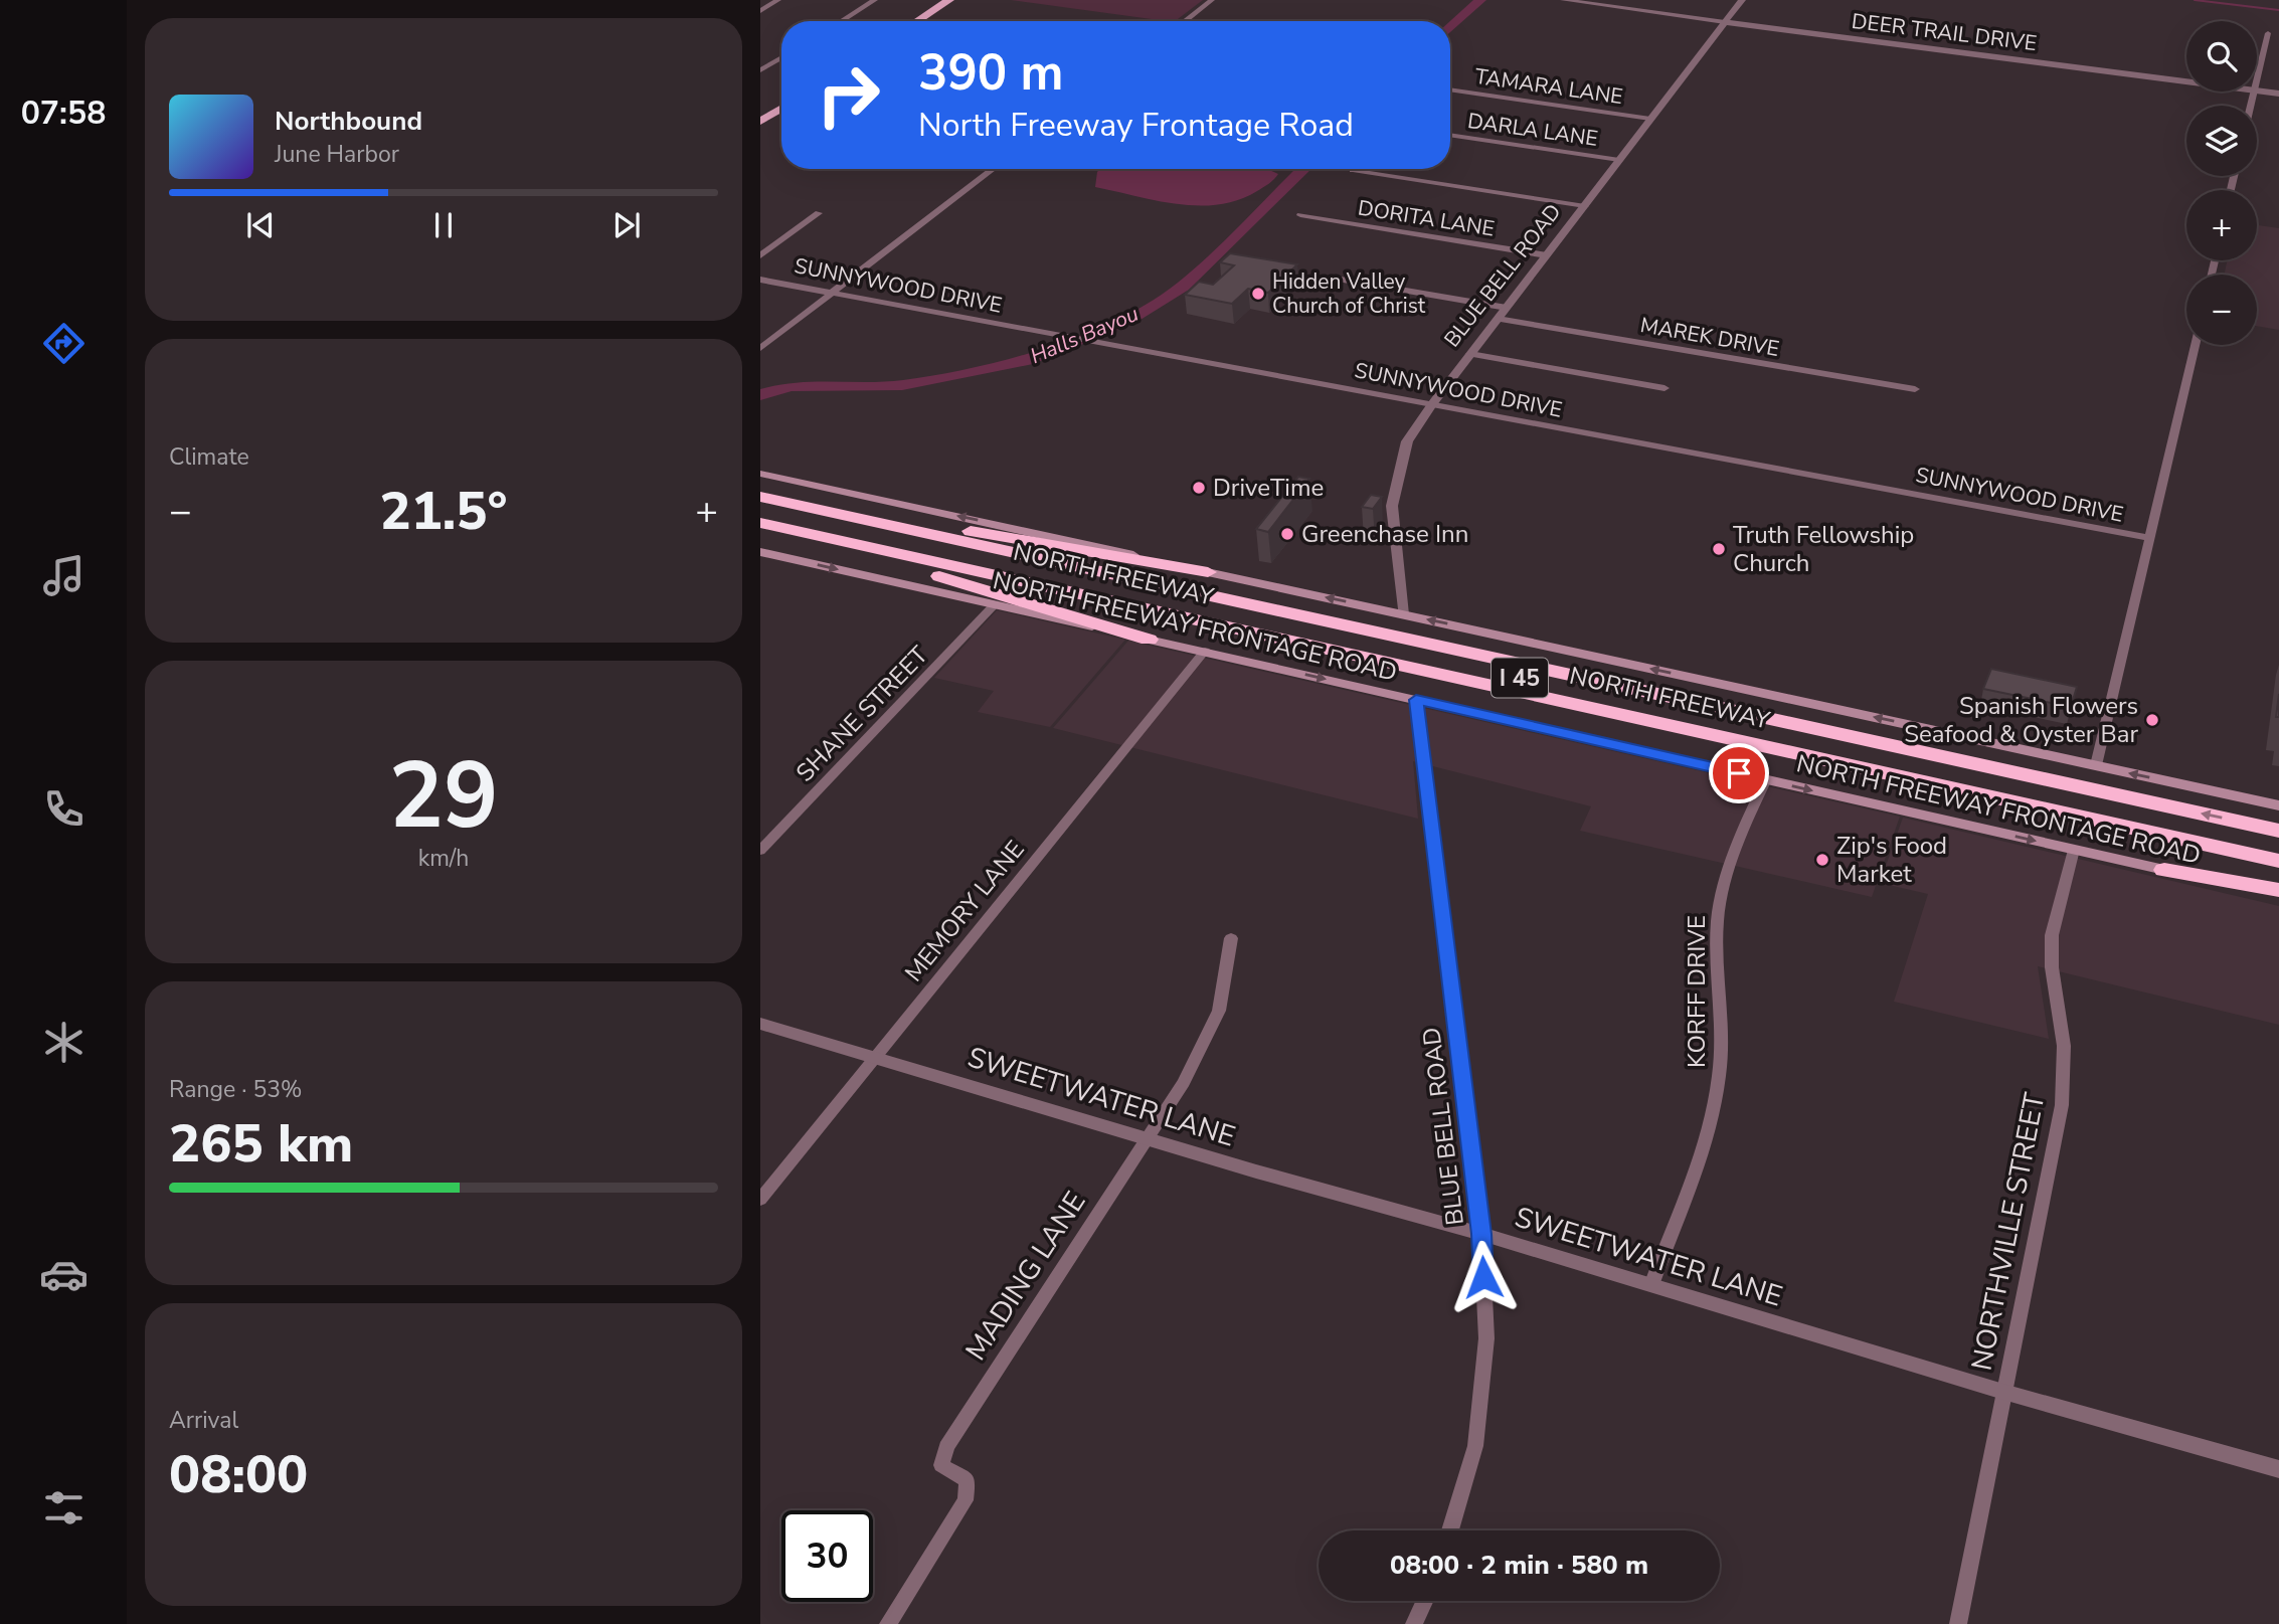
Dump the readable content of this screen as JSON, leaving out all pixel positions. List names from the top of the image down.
{
  "streets": {
    "highway": ["NORTH FREEWAY", "I 45"],
    "main road": ["NORTH FREEWAY FRONTAGE ROAD"],
    "street": [
      "DEER TRAIL DRIVE",
      "TAMARA LANE",
      "DARLA LANE",
      "DORITA LANE",
      "BLUE BELL ROAD",
      "SUNNYWOOD DRIVE",
      "MAREK DRIVE",
      "SHANE STREET",
      "MEMORY LANE",
      "KORFF DRIVE",
      "SWEETWATER LANE",
      "NORTHVILLE STREET",
      "MADING LANE"
    ]
  },
  "crossings": [
    ["DEER TRAIL DRIVE", "BLUE BELL ROAD"],
    ["TAMARA LANE", "BLUE BELL ROAD"],
    ["DARLA LANE", "BLUE BELL ROAD"],
    ["DORITA LANE", "BLUE BELL ROAD"],
    ["BLUE BELL ROAD", "SUNNYWOOD DRIVE"],
    ["BLUE BELL ROAD", "MAREK DRIVE"],
    ["BLUE BELL ROAD", "NORTH FREEWAY FRONTAGE ROAD"],
    ["BLUE BELL ROAD", "SWEETWATER LANE"],
    ["NORTH FREEWAY FRONTAGE ROAD", "SHANE STREET"],
    ["NORTH FREEWAY FRONTAGE ROAD", "MEMORY LANE"],
    ["NORTH FREEWAY FRONTAGE ROAD", "KORFF DRIVE"],
    ["NORTH FREEWAY FRONTAGE ROAD", "NORTHVILLE STREET"],
    ["MEMORY LANE", "SWEETWATER LANE"],
    ["KORFF DRIVE", "SWEETWATER LANE"],
    ["SWEETWATER LANE", "NORTHVILLE STREET"],
    ["SWEETWATER LANE", "MADING LANE"]
  ],
  "water": ["Halls Bayou"],
  "places": [
    "Hidden Valley Church of Christ",
    "DriveTime",
    "Greenchase Inn",
    "Truth Fellowship Church",
    "Spanish Flowers Seafood & Oyster Bar",
    "Zip's Food Market"
  ],
  "page": {
    "tabs": "07:58",
    "map_buttons": ["+", "−"],
    "turn": ["390 m", "North Freeway Frontage Road"],
    "song": ["Northbound", "June Harbor"],
    "tile": [
      "Climate",
      ["29", "km/h"],
      ["Range · 53%", "265 km"],
      ["Arrival", "08:00"]
    ],
    "heat": ["−", "21.5°", "+"],
    "limit": "30",
    "trip": "08:00 · 2 min · 580 m"
  }
}
